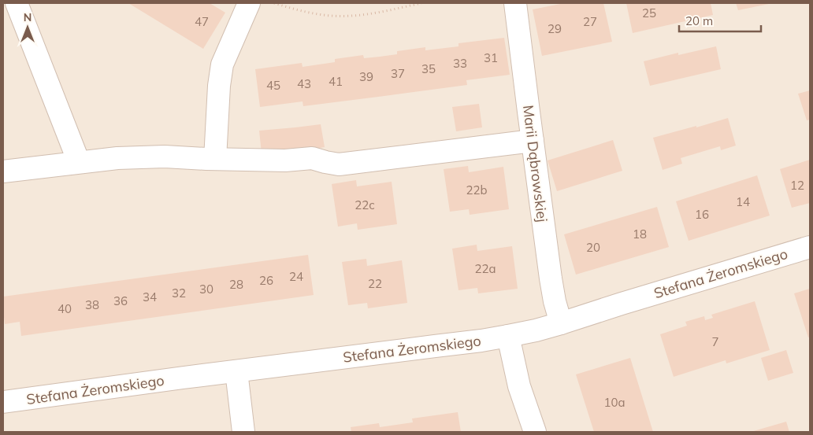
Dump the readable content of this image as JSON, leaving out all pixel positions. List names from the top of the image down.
{
  "streets": {
    "street": ["Marii Dąbrowskiej", "Stefana Żeromskiego"]
  },
  "crossings": [
    ["Marii Dąbrowskiej", "Stefana Żeromskiego"]
  ],
  "house_numbers": [
    "25",
    "47",
    "27",
    "29",
    "31",
    "33",
    "35",
    "37",
    "39",
    "41",
    "43",
    "45",
    "12",
    "22b",
    "14",
    "22c",
    "16",
    "18",
    "20",
    "22a",
    "24",
    "26",
    "22",
    "28",
    "30",
    "32",
    "34",
    "36",
    "38",
    "40",
    "7",
    "10a"
  ],
  "scale_bar": "20 m",
  "north": "top"
}
